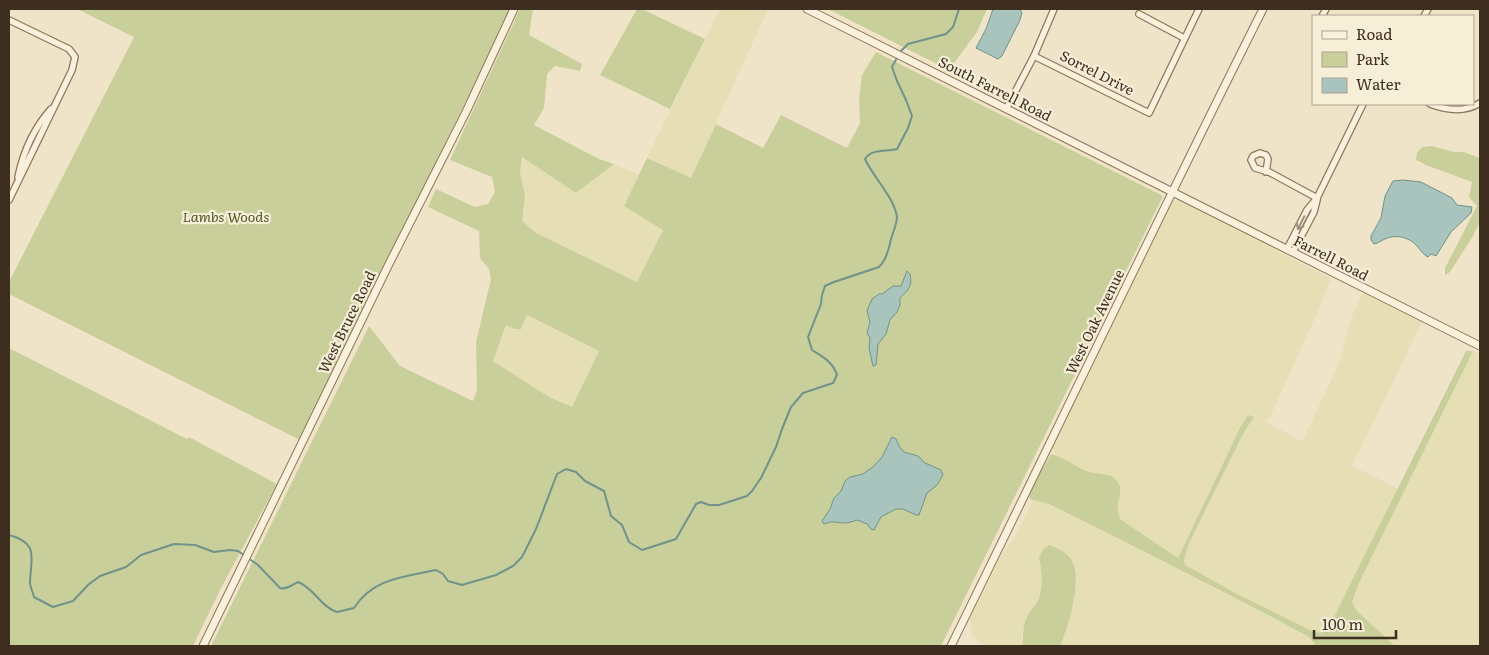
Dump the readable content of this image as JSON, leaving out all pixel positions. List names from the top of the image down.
{
  "streets": {
    "street": [
      "Sorrel Drive",
      "South Farrell Road",
      "Farrell Road",
      "West Bruce Road",
      "West Oak Avenue"
    ]
  },
  "crossings": [
    ["South Farrell Road", "Farrell Road"],
    ["South Farrell Road", "West Oak Avenue"],
    ["Farrell Road", "West Oak Avenue"]
  ],
  "parks": ["Lambs Woods"],
  "legend": ["Road", "Park", "Water"],
  "scale_bar": "100 m"
}
